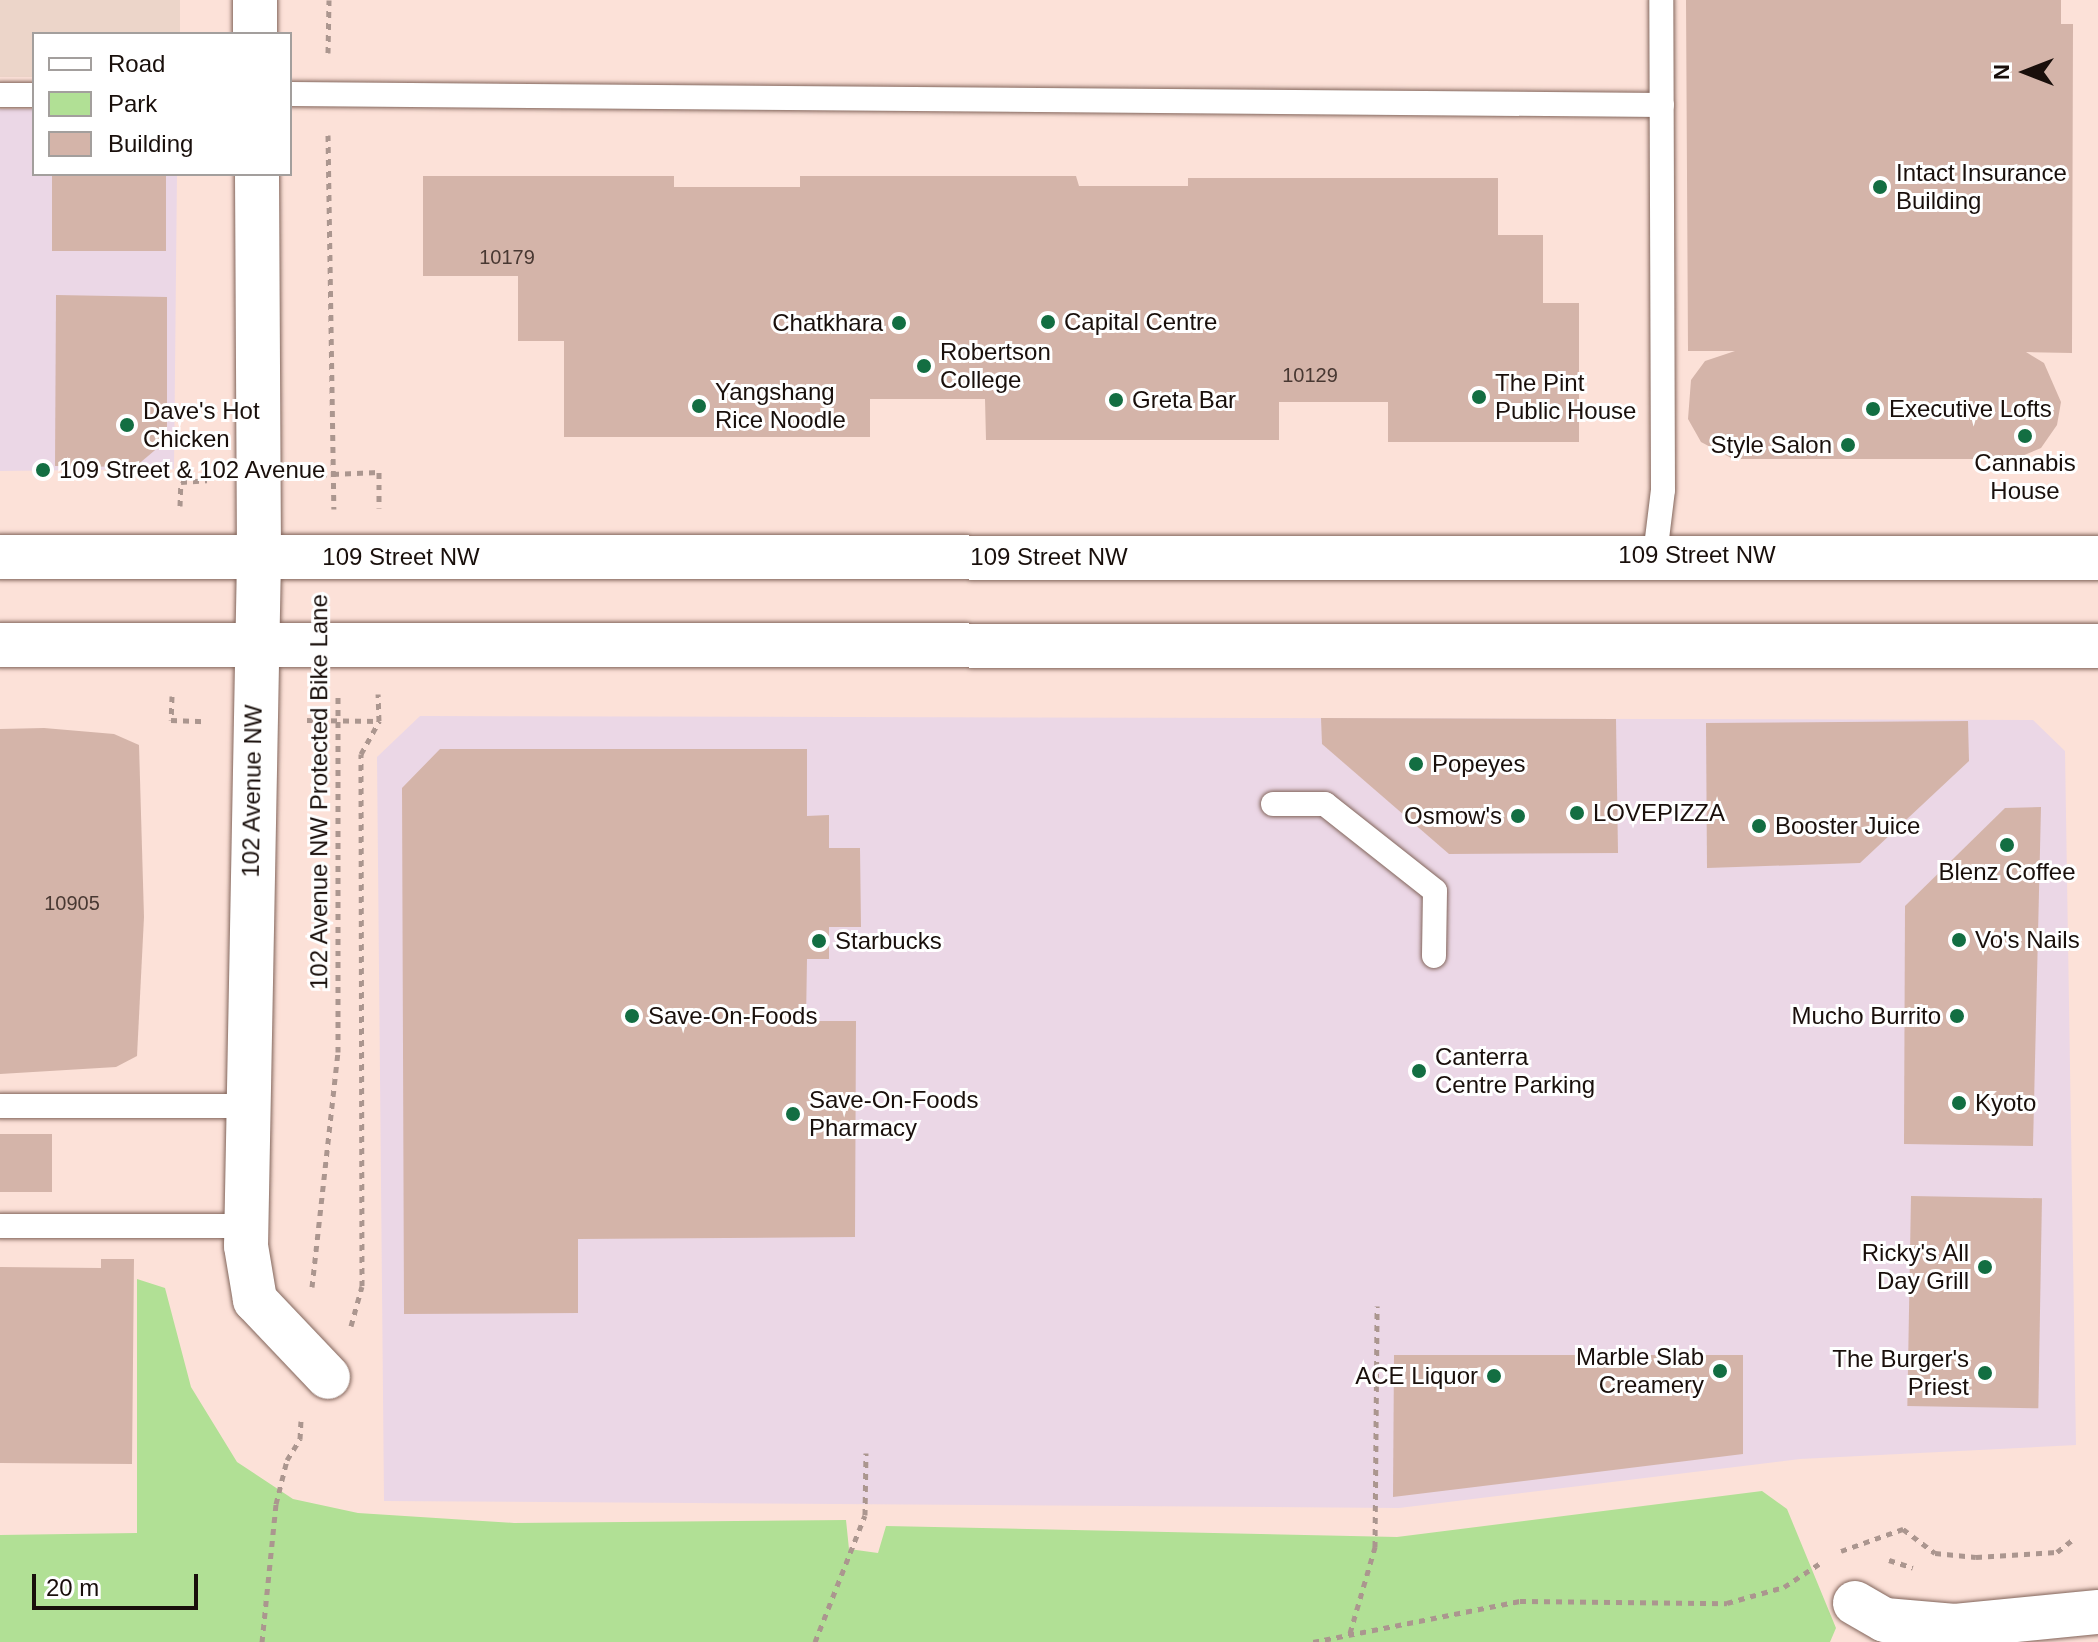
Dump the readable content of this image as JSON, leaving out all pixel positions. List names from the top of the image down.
{
  "streets": {
    "main road": ["109 Street NW", "102 Avenue NW"],
    "path": ["102 Avenue NW Protected Bike Lane"]
  },
  "crossings": [
    ["109 Street NW", "102 Avenue NW"],
    ["102 Avenue NW", "102 Avenue NW Protected Bike Lane"]
  ],
  "places": [
    "Intact Insurance Building",
    "Capital Centre",
    "Chatkhara",
    "Robertson College",
    "The Pint Public House",
    "Greta Bar",
    "Yangshang Rice Noodle",
    "Executive Lofts",
    "Dave's Hot Chicken",
    "Cannabis House",
    "Style Salon",
    "109 Street & 102 Avenue",
    "Popeyes",
    "LOVEPIZZA",
    "Osmow's",
    "Booster Juice",
    "Blenz Coffee",
    "Vo's Nails",
    "Starbucks",
    "Save-On-Foods",
    "Mucho Burrito",
    "Canterra Centre Parking",
    "Kyoto",
    "Save-On-Foods Pharmacy",
    "Ricky's All Day Grill",
    "Marble Slab Creamery",
    "The Burger's Priest",
    "ACE Liquor"
  ],
  "house_numbers": ["10179", "10129", "10905"],
  "legend": ["Road", "Park", "Building"],
  "scale_bar": "20 m",
  "north": "left"
}
